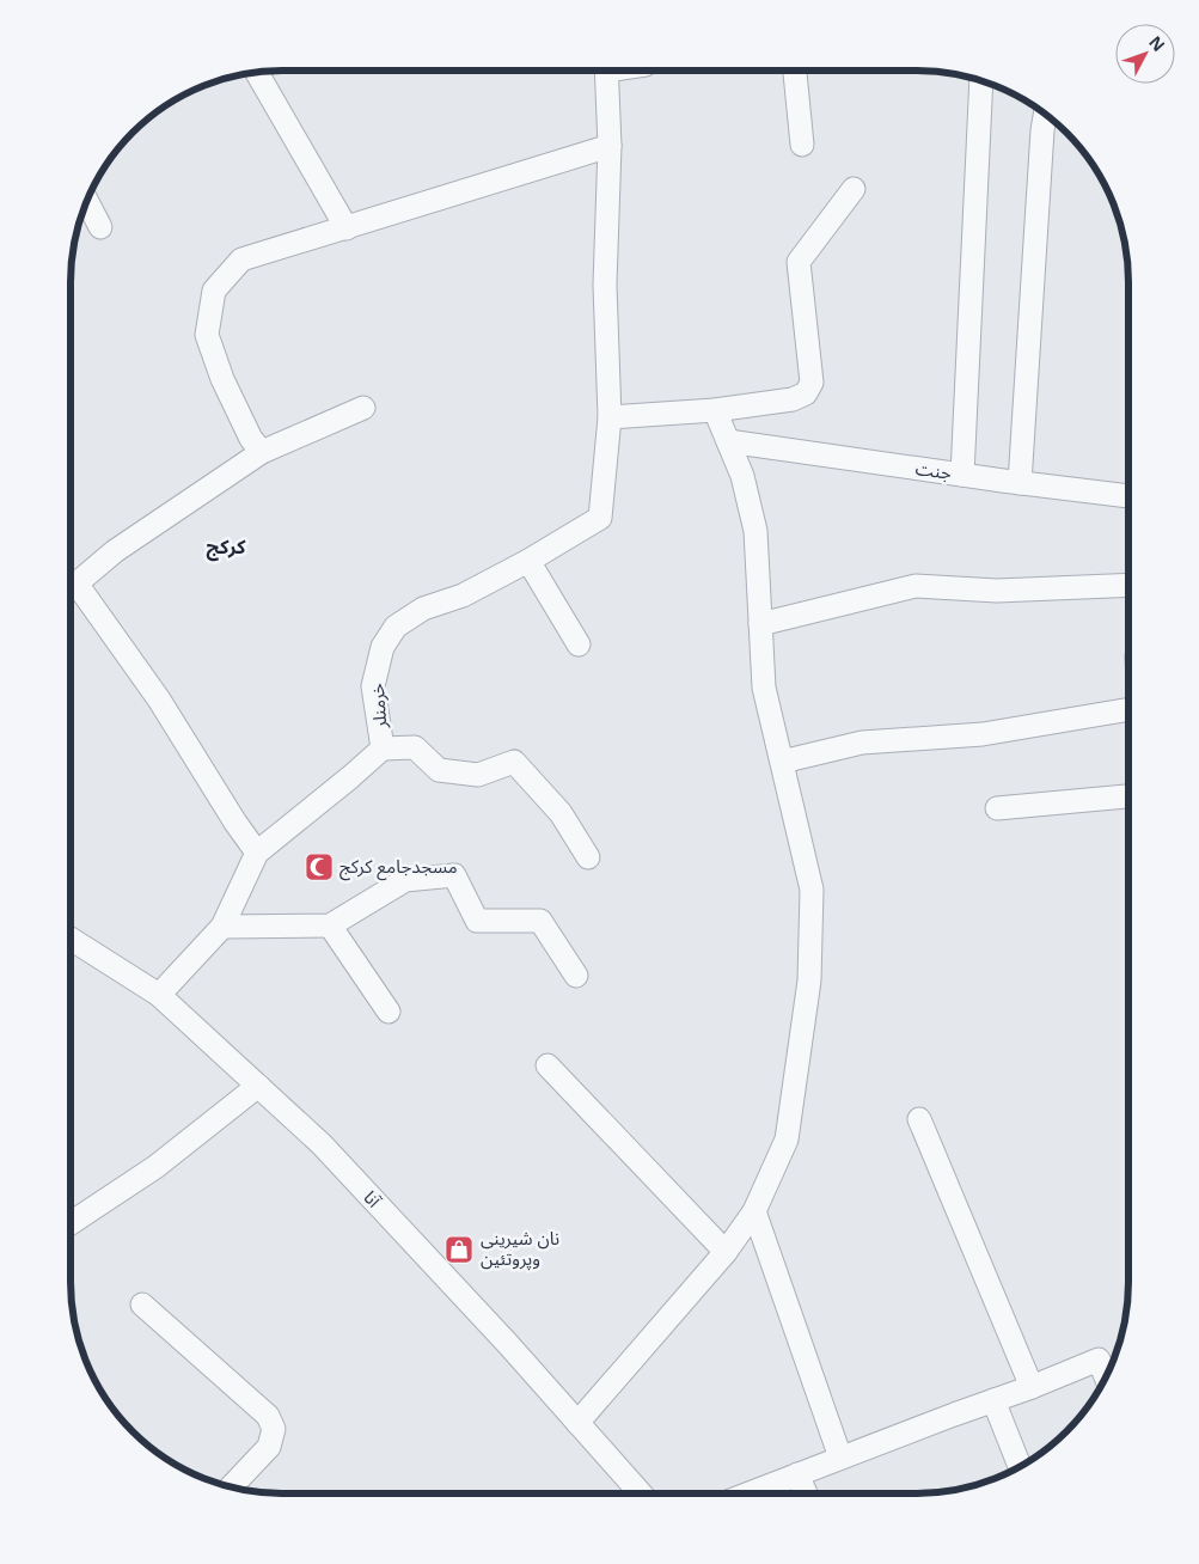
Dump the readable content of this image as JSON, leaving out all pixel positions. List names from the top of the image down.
{
  "streets": {
    "street": ["جنت", "خرمنلر", "آنا"]
  },
  "crossings": [
    ["خرمنلر", "آنا"]
  ],
  "districts": ["کرکج"],
  "places": {
    "mosque": ["مسجدجامع کرکج"],
    "shop": ["نان شیرینی وپروتئین"]
  },
  "north": "top right"
}
